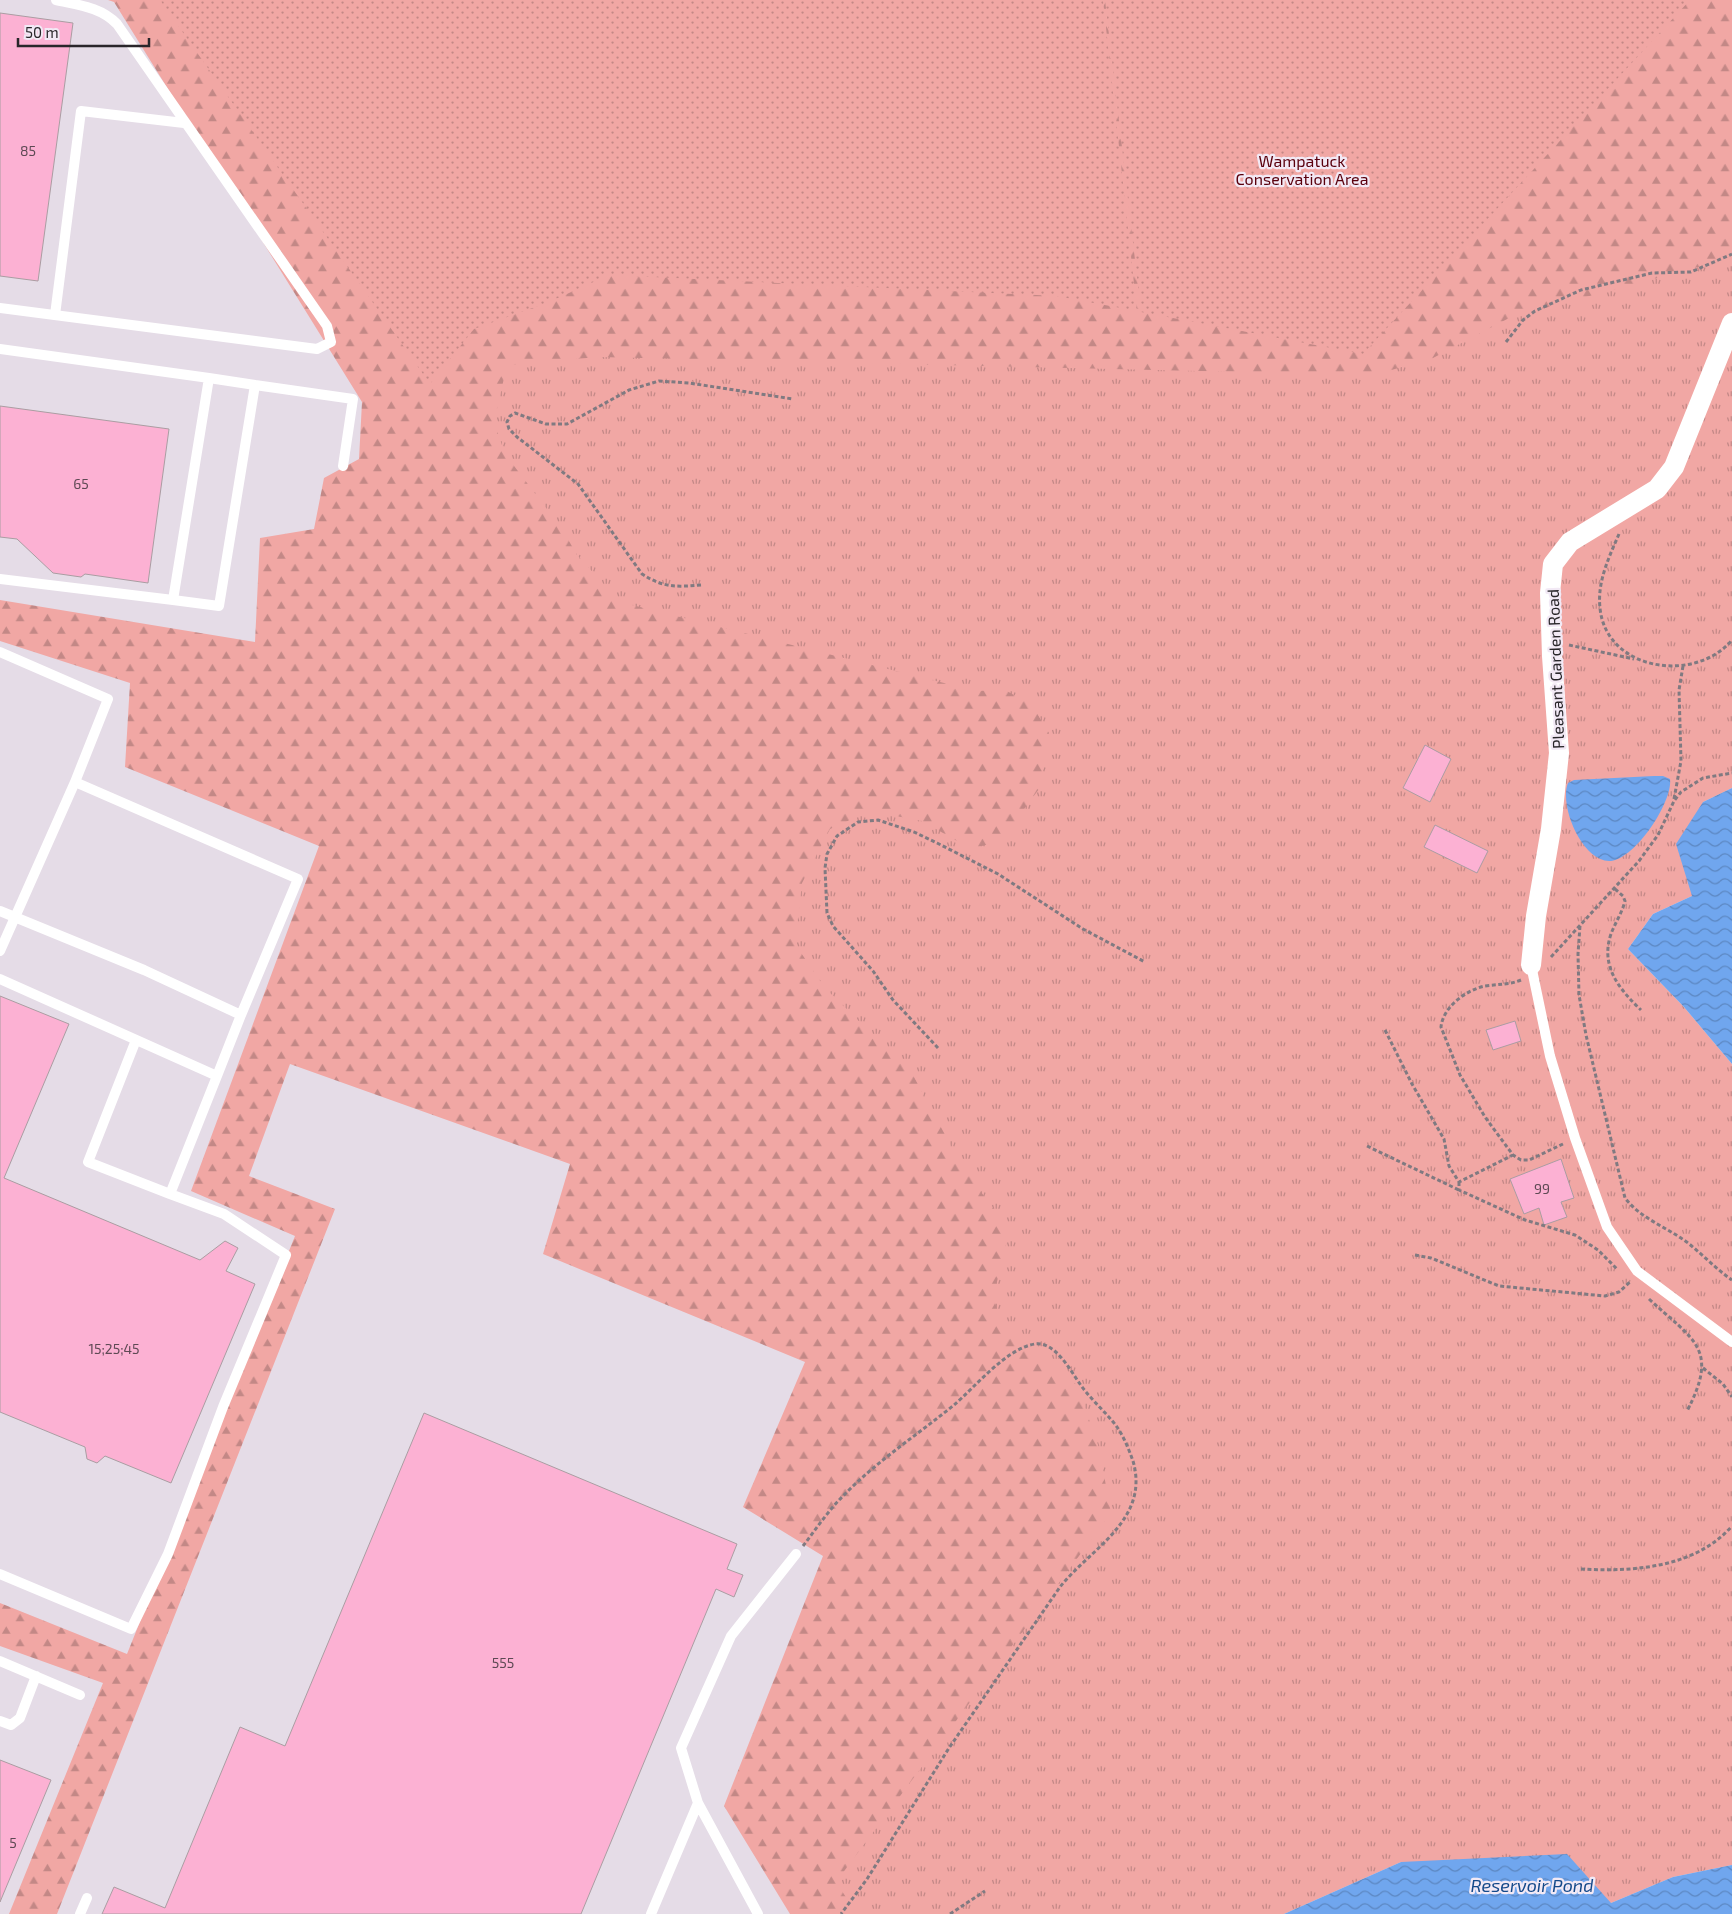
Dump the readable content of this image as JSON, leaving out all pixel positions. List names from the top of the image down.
{
  "streets": {
    "street": ["Pleasant Garden Road"]
  },
  "water": ["Reservoir Pond"],
  "parks": ["Wampatuck Conservation Area"],
  "house_numbers": [
    "85",
    "65",
    "99",
    "15;25;45",
    "555",
    "5"
  ],
  "scale_bar": "50 m"
}
